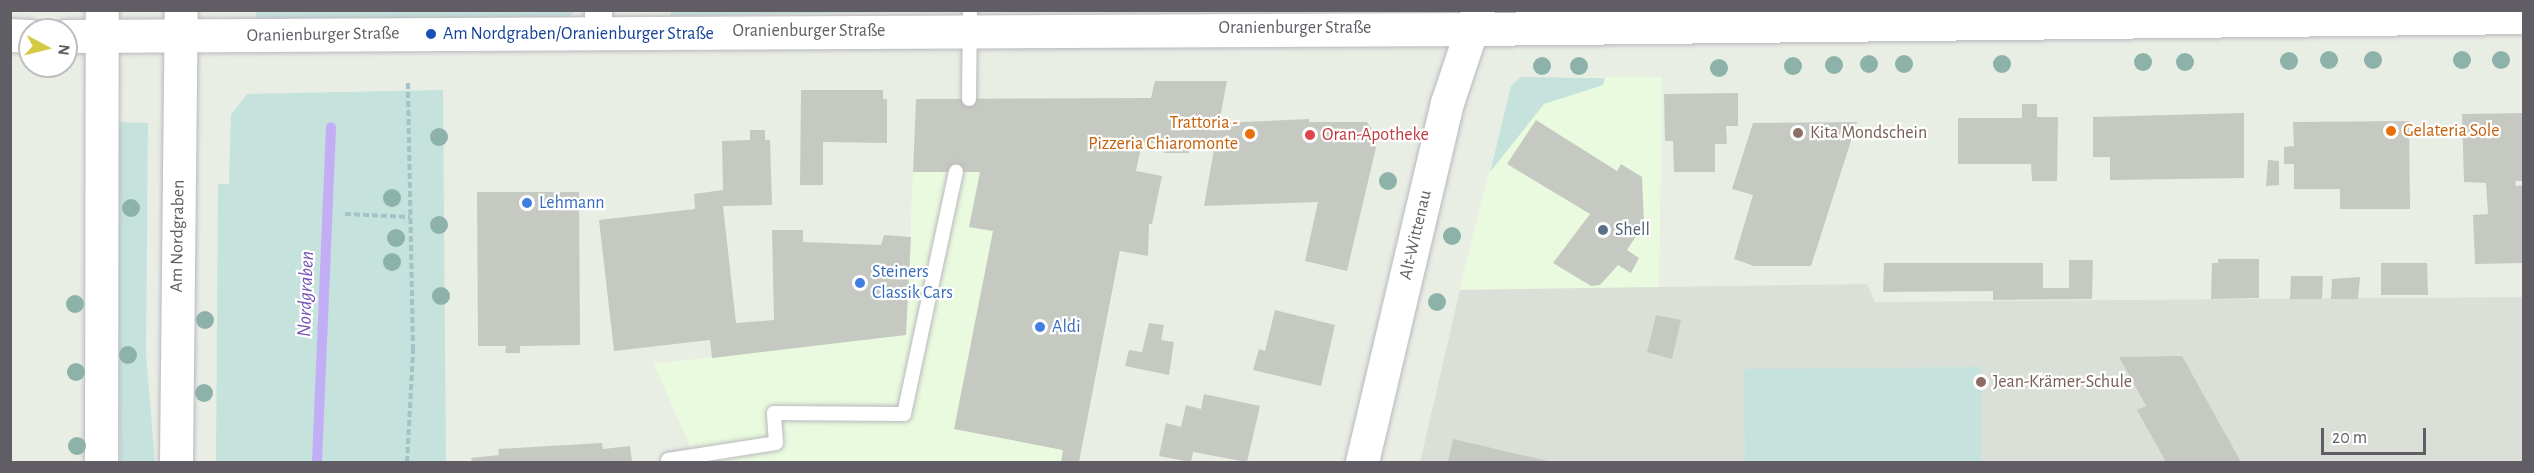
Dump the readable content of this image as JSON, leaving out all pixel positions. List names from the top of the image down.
{
  "streets": {
    "main road": ["Oranienburger Straße", "Alt-Wittenau", "Am Nordgraben"]
  },
  "crossings": [
    ["Oranienburger Straße", "Alt-Wittenau"],
    ["Oranienburger Straße", "Am Nordgraben"]
  ],
  "water": ["Nordgraben"],
  "places": [
    "Am Nordgraben/Oranienburger Straße",
    "Gelateria Sole",
    "Kita Mondschein",
    "Trattoria - Pizzeria Chiaromonte",
    "Oran-Apotheke",
    "Lehmann",
    "Shell",
    "Steiners Classik Cars",
    "Aldi",
    "Jean-Krämer-Schule"
  ],
  "scale_bar": "20 m",
  "north": "right"
}
